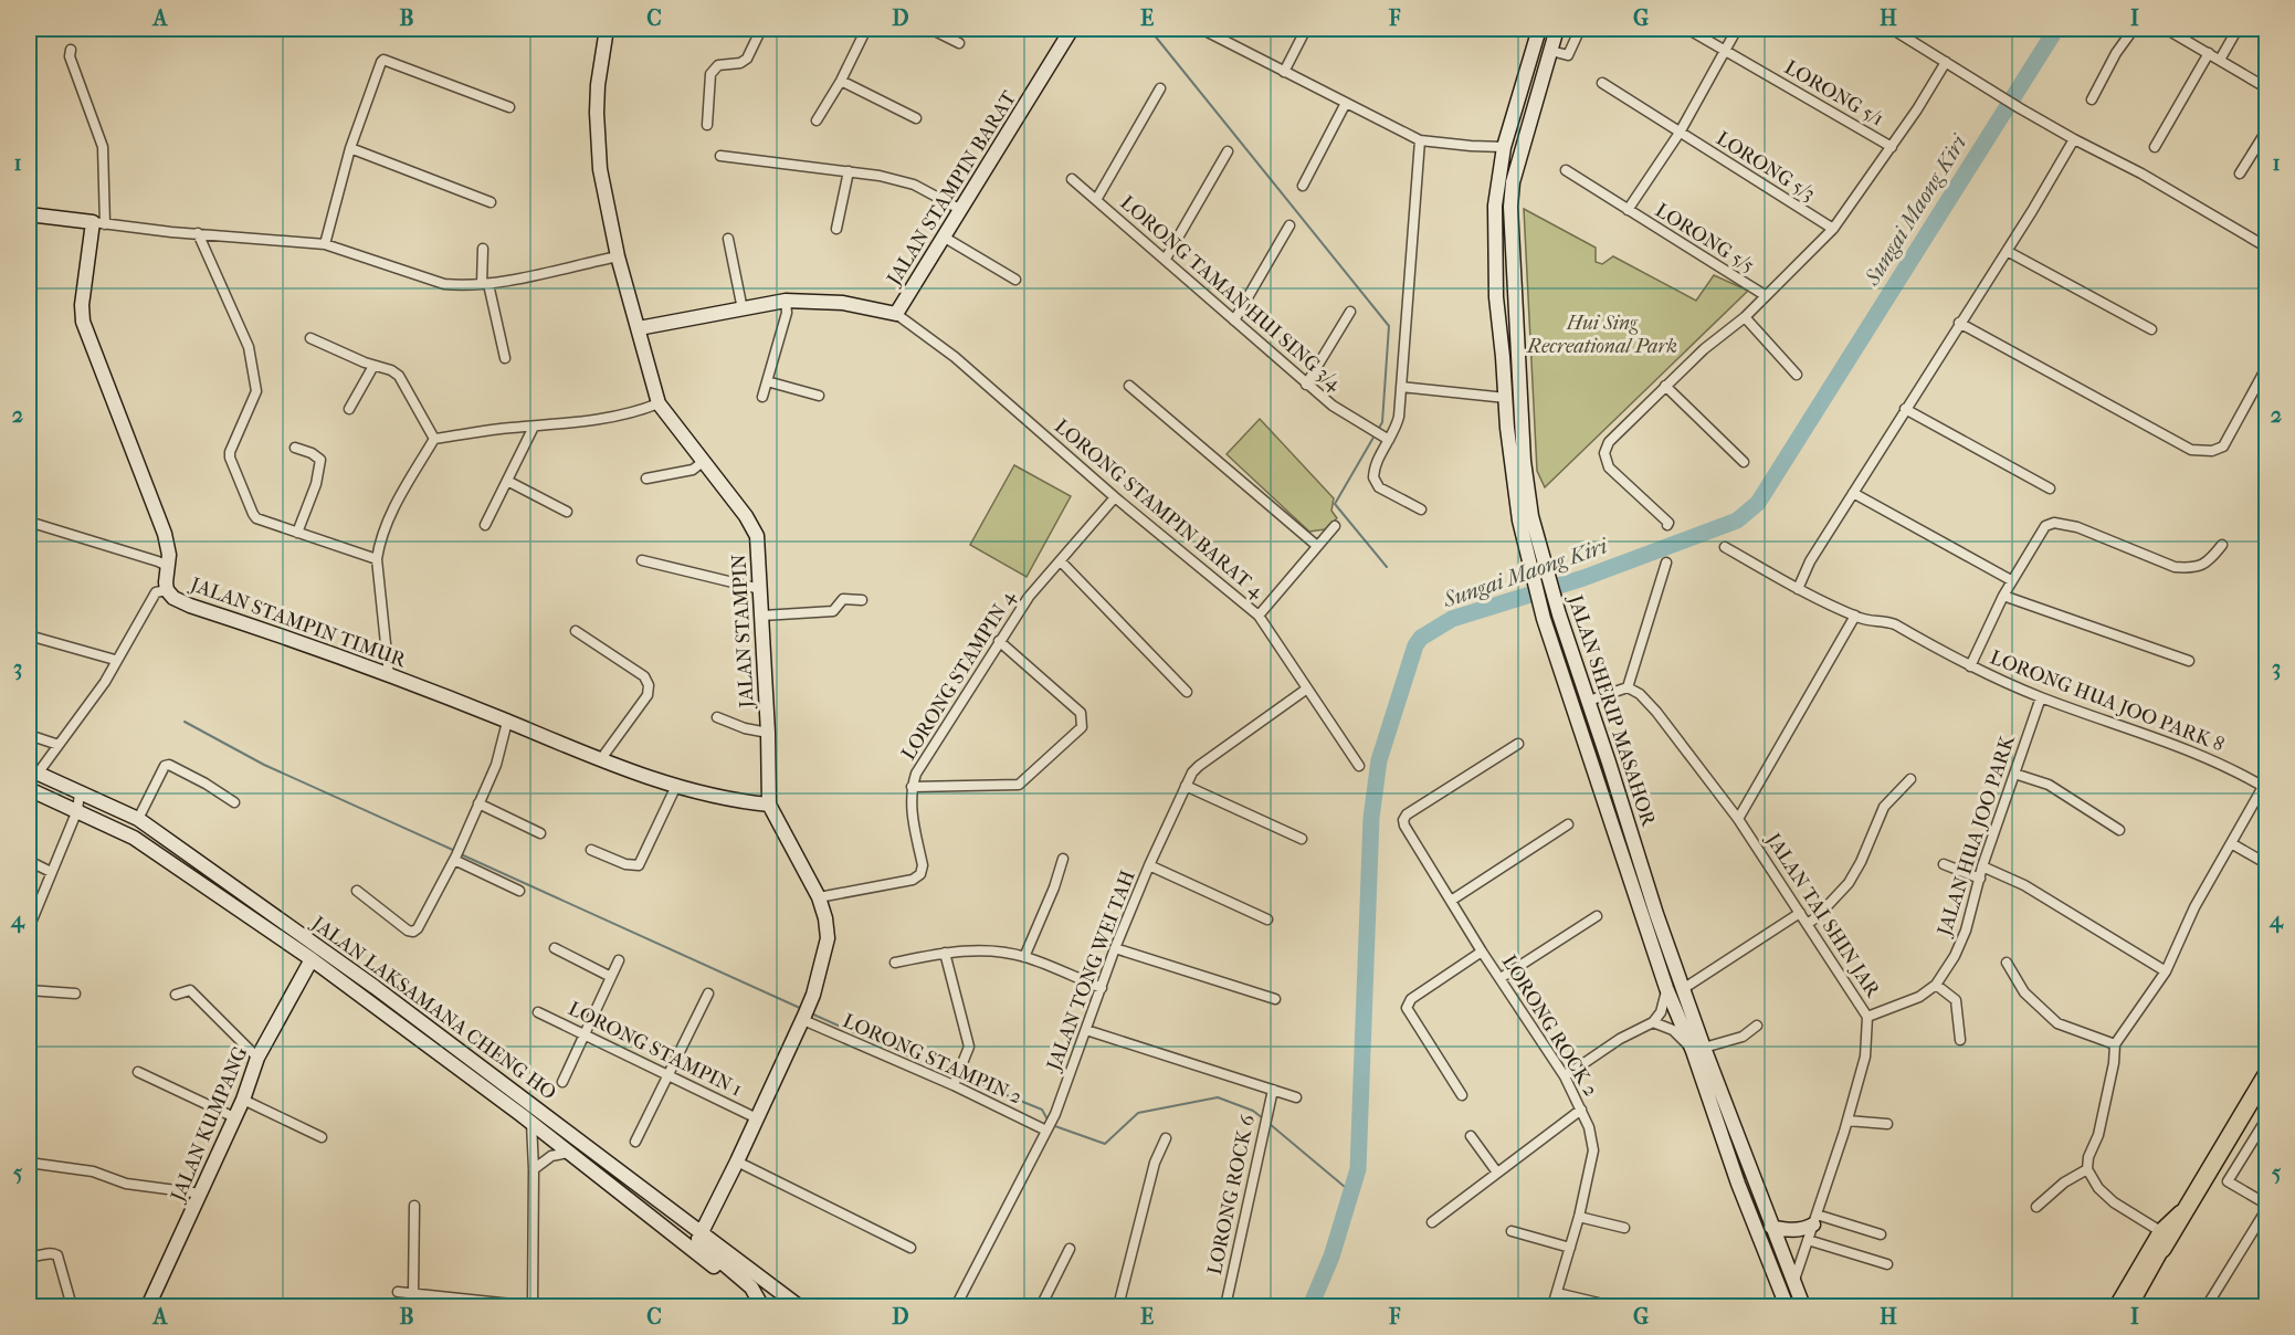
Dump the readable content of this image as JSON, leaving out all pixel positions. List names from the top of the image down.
{
  "streets": {
    "main road": [
      "JALAN STAMPIN BARAT",
      "JALAN STAMPIN TIMUR",
      "JALAN STAMPIN",
      "JALAN SHERIP MASAHOR",
      "JALAN LAKSAMANA CHENG HO",
      "JALAN KUMPANG"
    ],
    "street": [
      "LORONG 5/1",
      "LORONG 5/3",
      "LORONG 5/5",
      "LORONG TAMAN HUI SING 3/4",
      "LORONG STAMPIN BARAT 4",
      "LORONG STAMPIN 4",
      "LORONG HUA JOO PARK 8",
      "JALAN HUA JOO PARK",
      "JALAN TAI SHIN JAR",
      "JALAN TONG WEI TAH",
      "LORONG ROCK 2",
      "LORONG STAMPIN 1",
      "LORONG STAMPIN 2",
      "LORONG ROCK 6"
    ]
  },
  "crossings": [
    ["JALAN STAMPIN BARAT", "LORONG STAMPIN BARAT 4"],
    ["JALAN STAMPIN BARAT", "JALAN STAMPIN"],
    ["LORONG STAMPIN BARAT 4", "LORONG STAMPIN 4"],
    ["LORONG STAMPIN BARAT 4", "JALAN TONG WEI TAH"],
    ["JALAN STAMPIN TIMUR", "JALAN STAMPIN"],
    ["JALAN STAMPIN", "LORONG STAMPIN 4"],
    ["JALAN STAMPIN", "JALAN LAKSAMANA CHENG HO"],
    ["JALAN STAMPIN", "LORONG STAMPIN 1"],
    ["JALAN STAMPIN", "LORONG STAMPIN 2"],
    ["LORONG HUA JOO PARK 8", "JALAN HUA JOO PARK"],
    ["JALAN SHERIP MASAHOR", "JALAN TAI SHIN JAR"],
    ["JALAN HUA JOO PARK", "JALAN TAI SHIN JAR"],
    ["JALAN TONG WEI TAH", "LORONG STAMPIN 2"],
    ["JALAN LAKSAMANA CHENG HO", "JALAN KUMPANG"]
  ],
  "water": ["Sungai Maong Kiri"],
  "parks": ["Hui Sing Recreational Park"],
  "grid": {
    "columns": [
      "A",
      "B",
      "C",
      "D",
      "E",
      "F",
      "G",
      "H",
      "I"
    ],
    "rows": [
      "1",
      "2",
      "3",
      "4",
      "5"
    ]
  }
}
